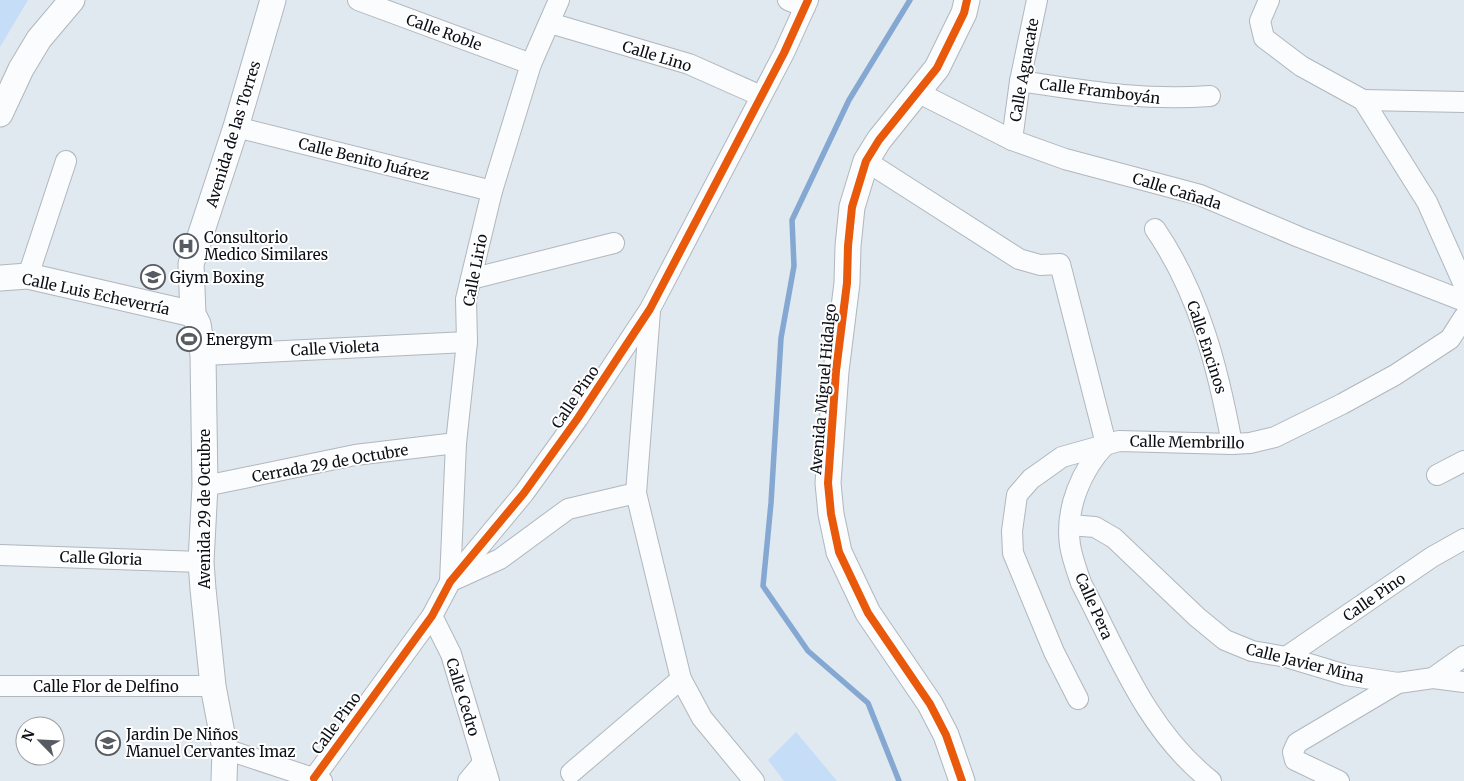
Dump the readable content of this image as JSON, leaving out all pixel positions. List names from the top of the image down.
{
  "streets": {
    "street": [
      "Calle Roble",
      "Calle Lino",
      "Calle Aguacate",
      "Calle Framboyán",
      "Avenida de las Torres",
      "Calle Benito Juárez",
      "Calle Cañada",
      "Calle Lirio",
      "Calle Luis Echeverría",
      "Calle Encinos",
      "Calle Violeta",
      "Avenida Miguel Hidalgo",
      "Calle Pino",
      "Calle Membrillo",
      "Cerrada 29 de Octubre",
      "Avenida 29 de Octubre",
      "Calle Gloria",
      "Calle Pera",
      "Calle Javier Mina",
      "Calle Flor de Delfino",
      "Calle Cedro"
    ]
  },
  "crossings": [
    ["Calle Roble", "Calle Lirio"],
    ["Calle Lino", "Calle Lirio"],
    ["Calle Lino", "Calle Pino"],
    ["Calle Aguacate", "Calle Framboyán"],
    ["Calle Aguacate", "Calle Cañada"],
    ["Avenida de las Torres", "Calle Benito Juárez"],
    ["Avenida de las Torres", "Calle Luis Echeverría"],
    ["Avenida de las Torres", "Calle Violeta"],
    ["Avenida de las Torres", "Avenida 29 de Octubre"],
    ["Calle Benito Juárez", "Calle Lirio"],
    ["Calle Cañada", "Avenida Miguel Hidalgo"],
    ["Calle Lirio", "Calle Violeta"],
    ["Calle Lirio", "Calle Pino"],
    ["Calle Lirio", "Cerrada 29 de Octubre"],
    ["Calle Encinos", "Calle Membrillo"],
    ["Calle Violeta", "Avenida 29 de Octubre"],
    ["Calle Pino", "Calle Javier Mina"],
    ["Calle Pino", "Calle Cedro"],
    ["Calle Membrillo", "Calle Pera"],
    ["Cerrada 29 de Octubre", "Avenida 29 de Octubre"],
    ["Avenida 29 de Octubre", "Calle Gloria"],
    ["Avenida 29 de Octubre", "Calle Flor de Delfino"],
    ["Calle Pera", "Calle Javier Mina"]
  ],
  "places": {
    "hospital": ["Consultorio Medico Similares"],
    "school or university": ["Giym Boxing", "Jardin De Niños Manuel Cervantes Imaz"],
    "sports": ["Energym"]
  },
  "north": "top left"
}
